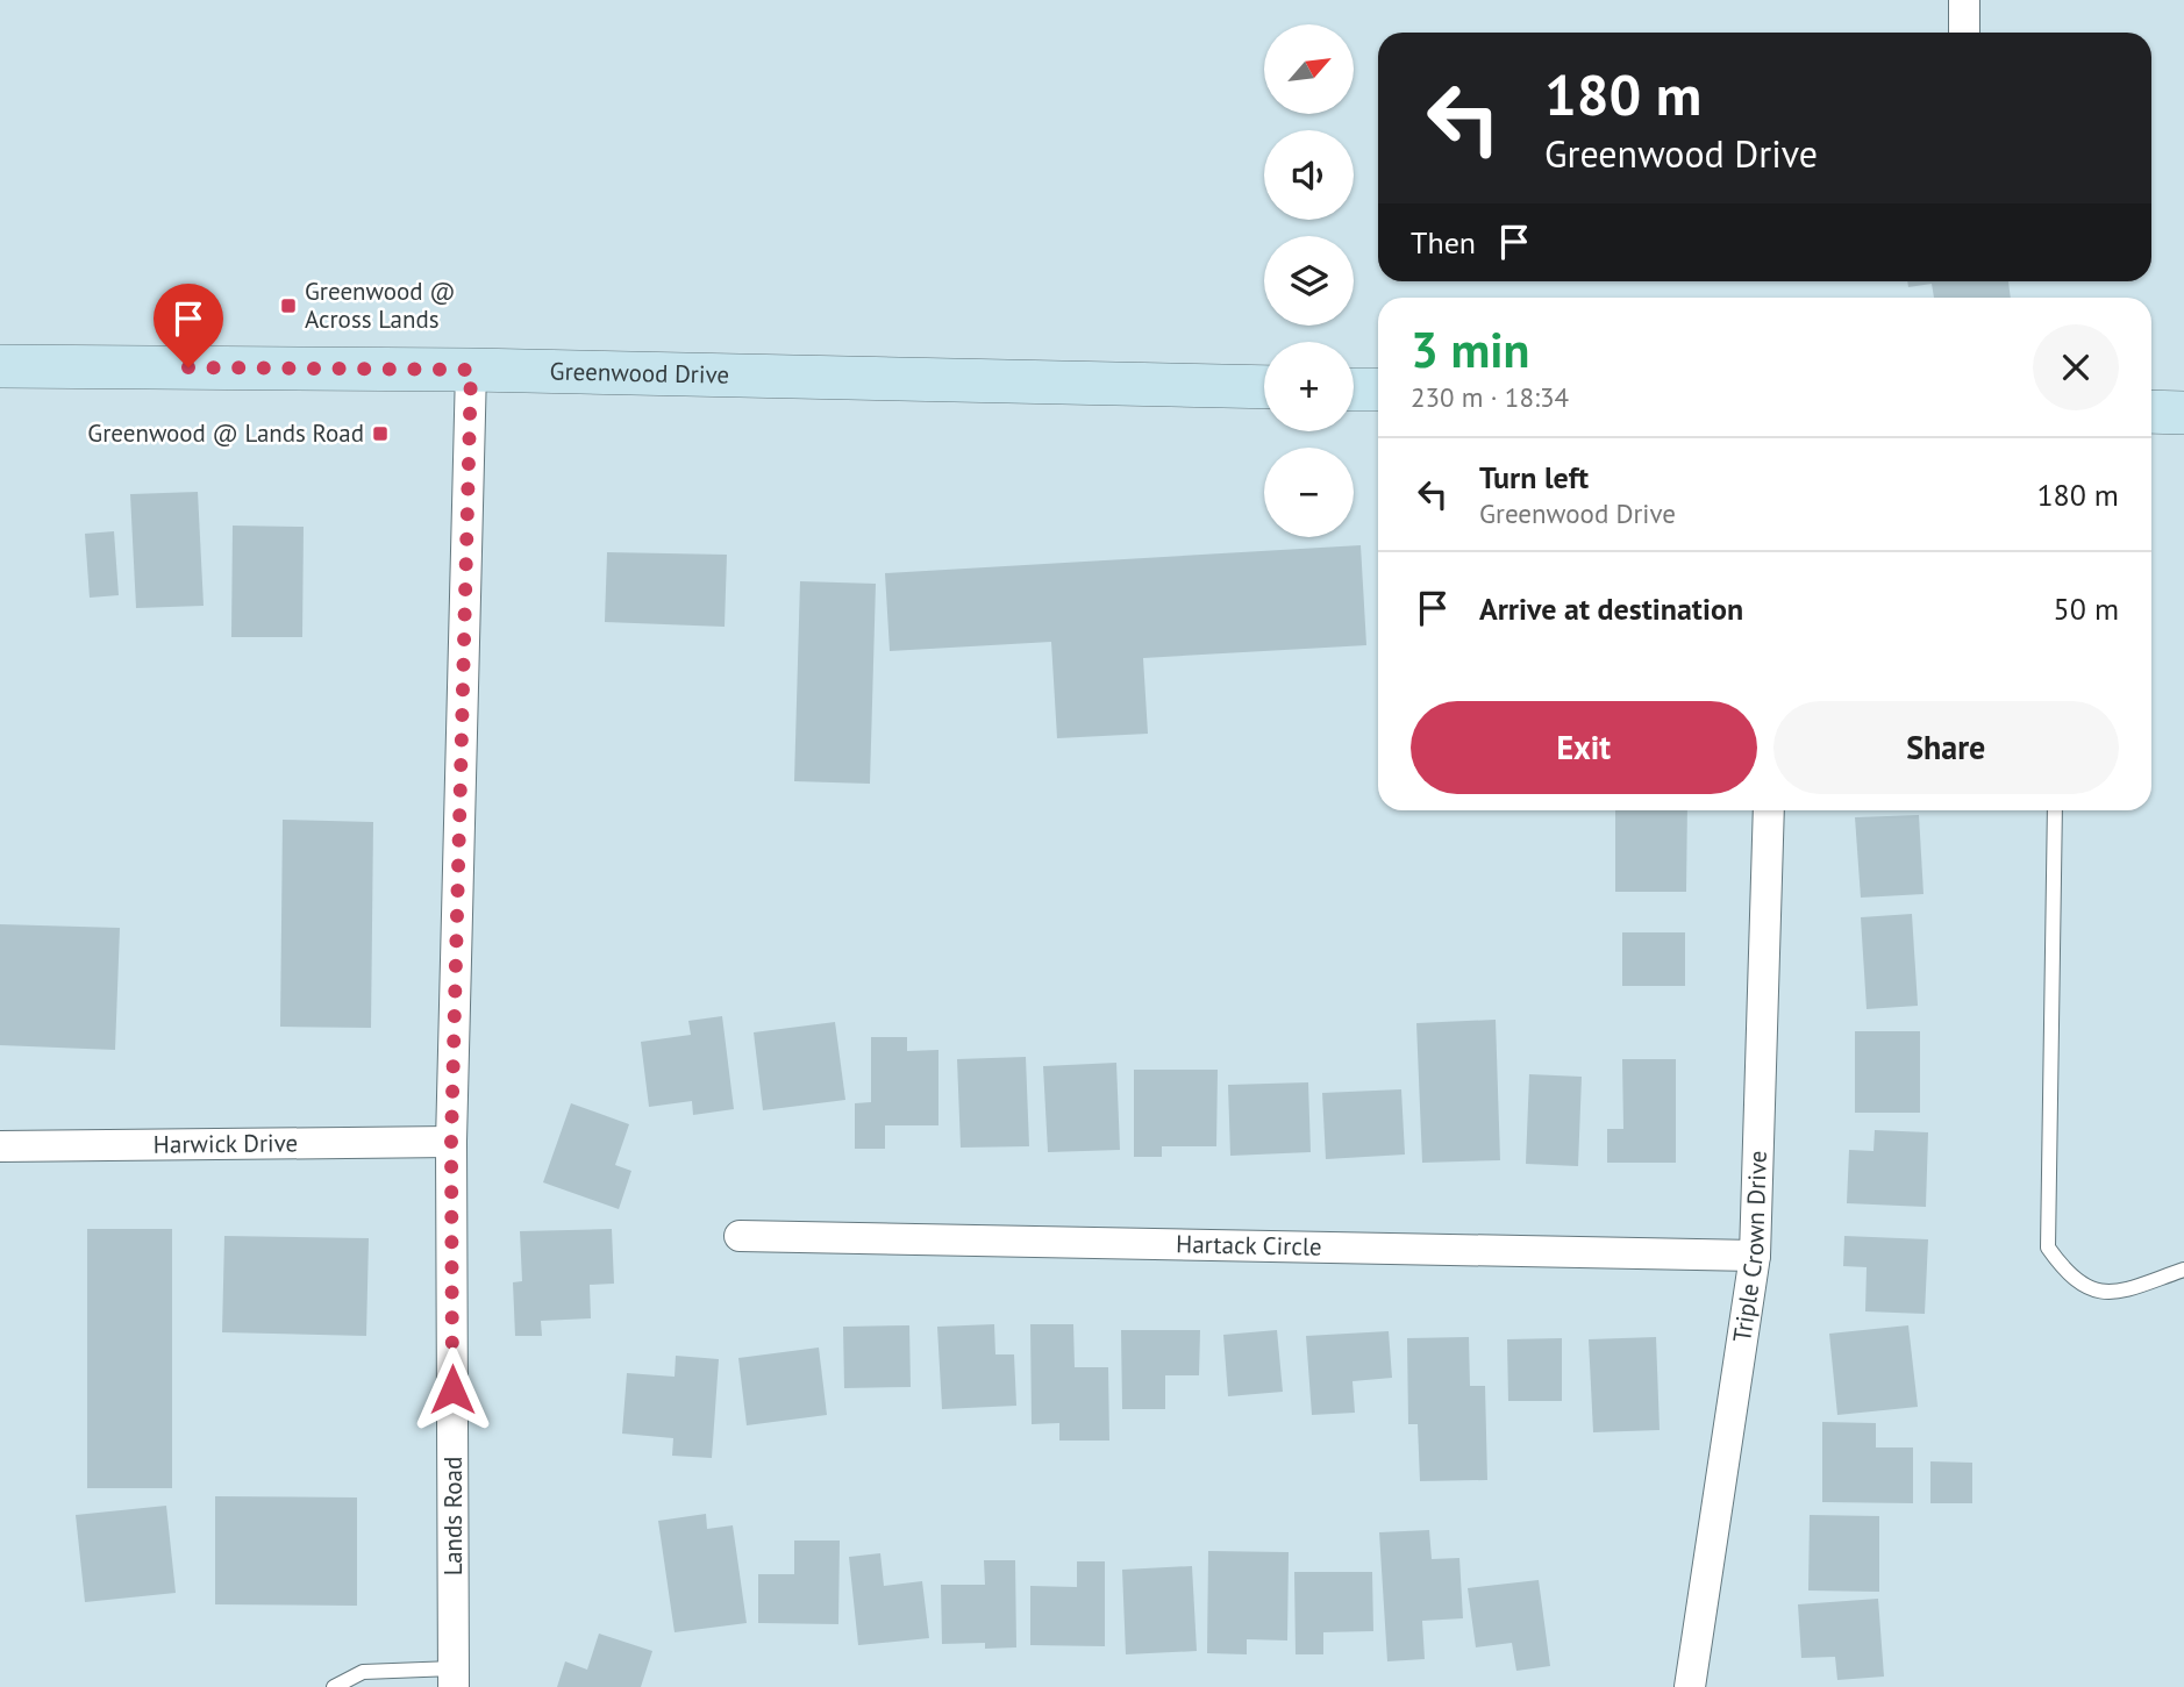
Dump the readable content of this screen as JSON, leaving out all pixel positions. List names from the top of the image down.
{
  "streets": {
    "main road": ["Greenwood Drive"],
    "street": [
      "Harwick Drive",
      "Hartack Circle",
      "Triple Crown Drive",
      "Lands Road"
    ]
  },
  "crossings": [
    ["Greenwood Drive", "Lands Road"],
    ["Harwick Drive", "Lands Road"],
    ["Hartack Circle", "Triple Crown Drive"]
  ],
  "places": {
    "transit": ["Greenwood @ Across Lands", "Greenwood @ Lands Road"]
  },
  "north": "top right",
  "page": {
    "map_buttons": ["+", "−"],
    "turn": ["180 m", "Greenwood Drive"],
    "then": "Then",
    "heading": ["3 min", "230 m · 18:34"],
    "list": [
      {
        "name": "Turn left",
        "note": "Greenwood Drive",
        "value": "180 m"
      },
      {
        "name": "Arrive at destination",
        "value": "50 m"
      }
    ],
    "buttons": ["Exit", "Share"]
  }
}
